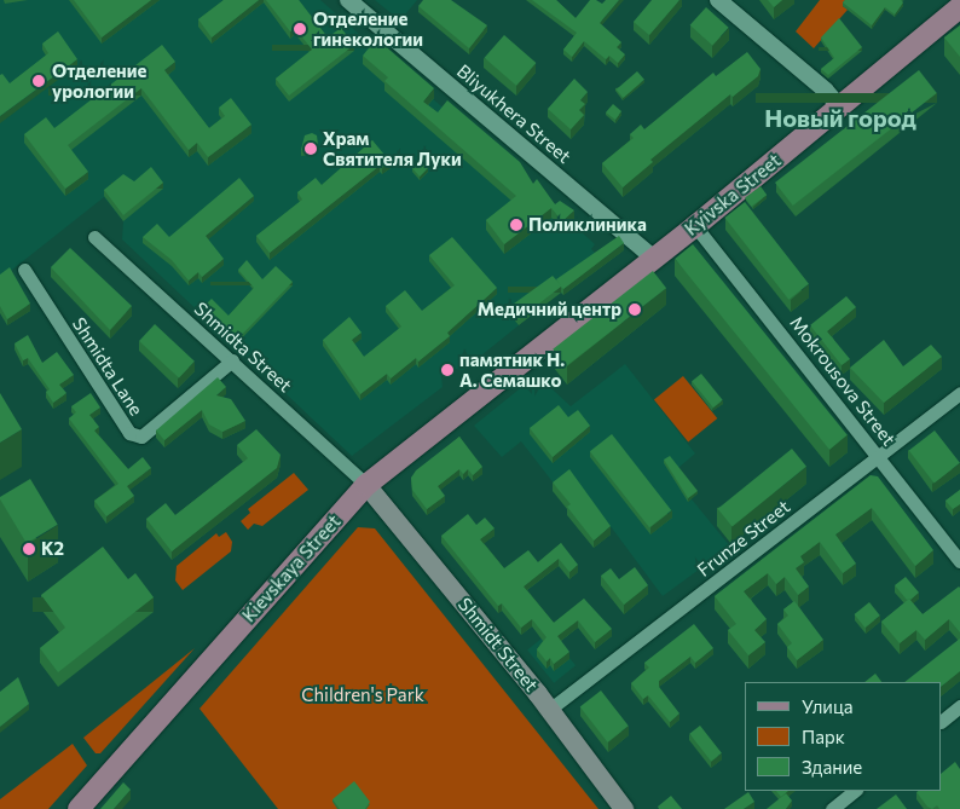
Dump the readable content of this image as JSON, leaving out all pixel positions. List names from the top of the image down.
{
  "streets": {
    "main road": ["Kyivska Street", "Kievskaya Street", "Shmidt Street"],
    "street": [
      "Bliyukhera Street",
      "Shmidta Street",
      "Shmidta Lane",
      "Mokrousova Street",
      "Frunze Street"
    ]
  },
  "crossings": [
    ["Bliyukhera Street", "Kyivska Street"],
    ["Bliyukhera Street", "Kievskaya Street"],
    ["Kyivska Street", "Mokrousova Street"],
    ["Kyivska Street", "Kievskaya Street"],
    ["Shmidta Street", "Shmidta Lane"],
    ["Shmidta Street", "Kievskaya Street"],
    ["Shmidta Street", "Shmidt Street"],
    ["Mokrousova Street", "Frunze Street"],
    ["Frunze Street", "Shmidt Street"],
    ["Kievskaya Street", "Shmidt Street"]
  ],
  "districts": ["Новый город"],
  "parks": ["Children's Park"],
  "places": [
    "Отделение гинекологии",
    "Отделение урологии",
    "Храм Святителя Луки",
    "Поликлиника",
    "Медичний центр",
    "памятник Н. А. Семашко",
    "К2"
  ],
  "legend": ["Улица", "Парк", "Здание"]
}
